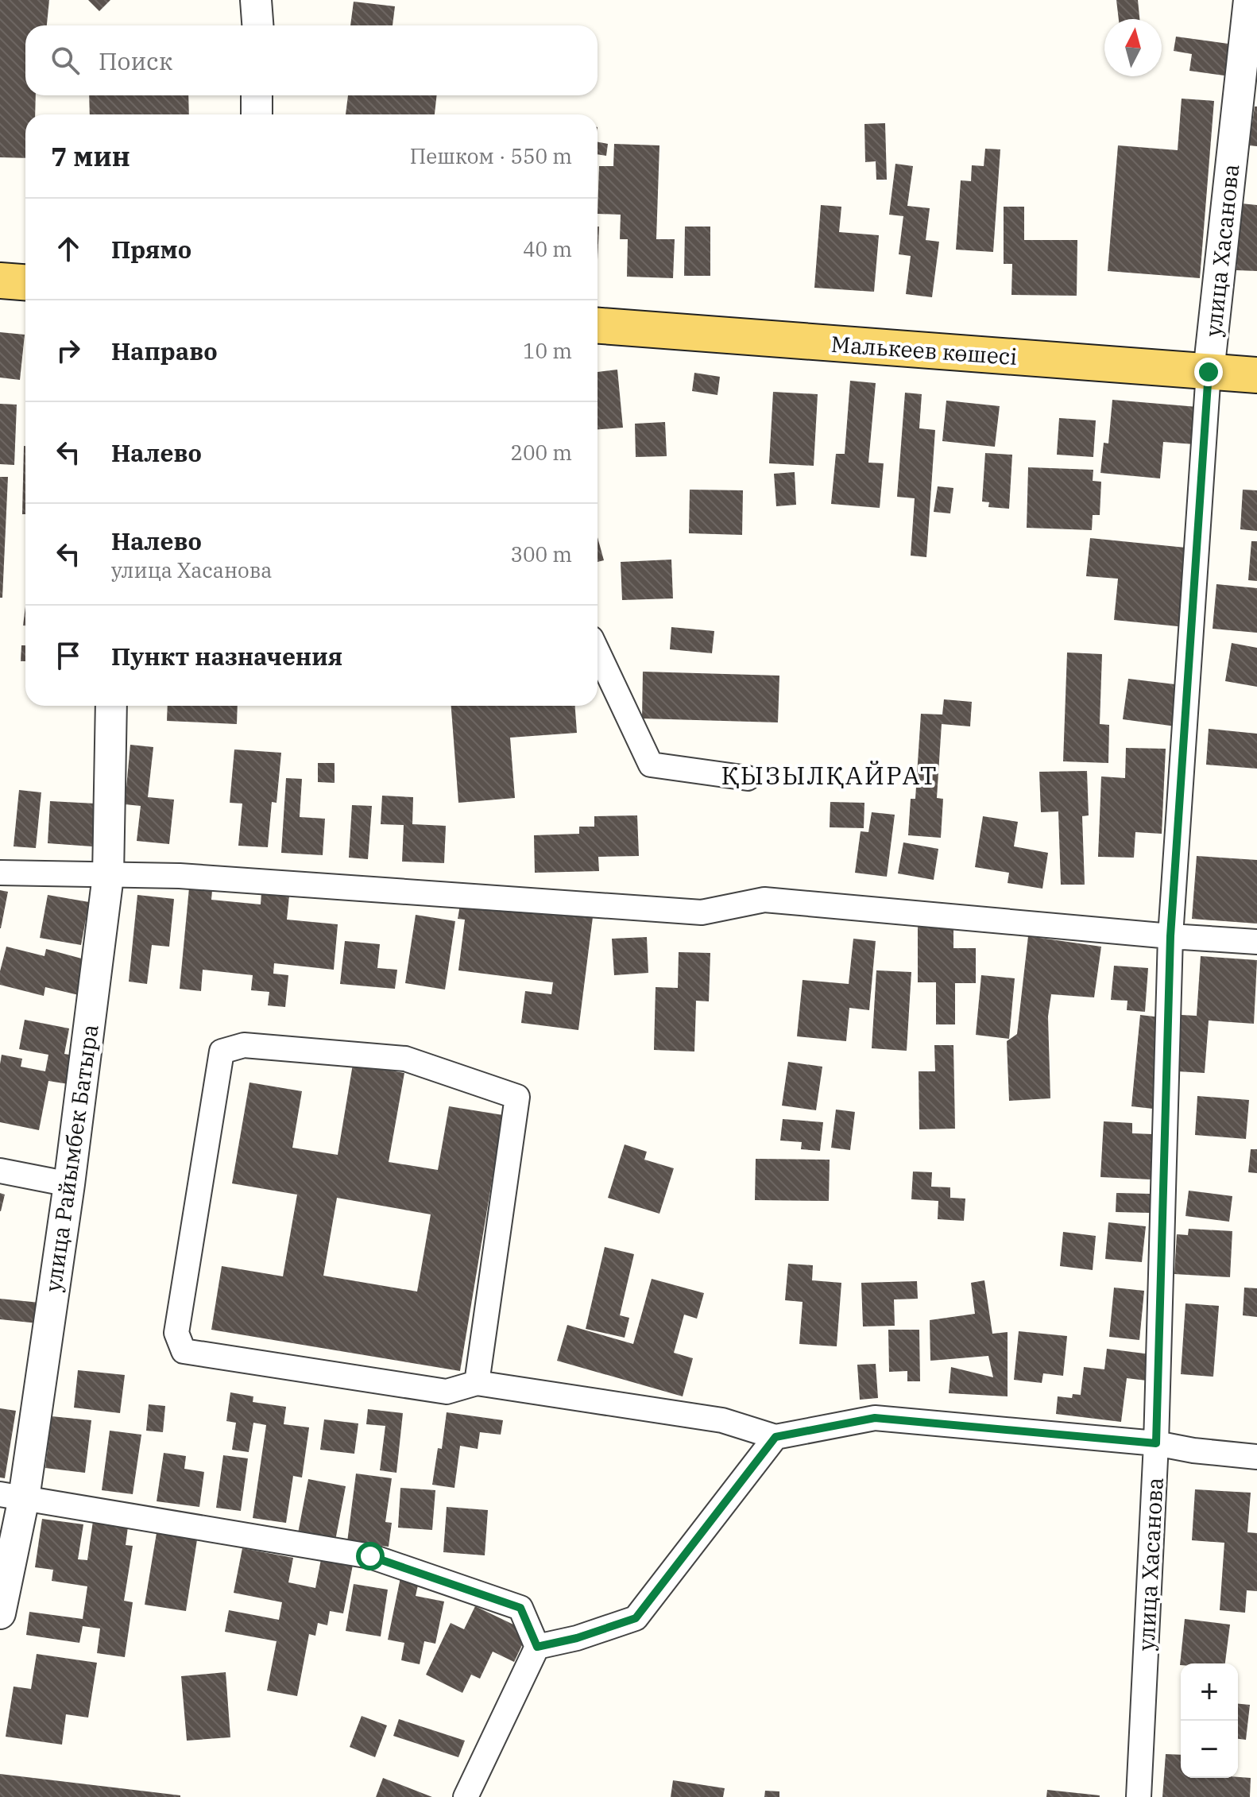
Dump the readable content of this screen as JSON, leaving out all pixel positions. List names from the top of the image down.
{
  "streets": {
    "main road": ["Малькеев көшесі"],
    "street": ["улица Хасанова", "улица Райымбек Батыра"]
  },
  "crossings": [
    ["улица Хасанова", "Малькеев көшесі"]
  ],
  "districts": ["ҚЫЗЫЛҚАЙРАТ"],
  "north": "top",
  "page": {
    "search": "Поиск",
    "heading": ["7 мин", "Пешком · 550 m"],
    "list": [
      ["Прямо", "40 m"],
      ["Направо", "10 m"],
      ["Налево", "200 m"],
      ["Налево", "улица Хасанова", "300 m"],
      "Пункт назначения"
    ],
    "map_buttons": ["+", "−"]
  }
}
